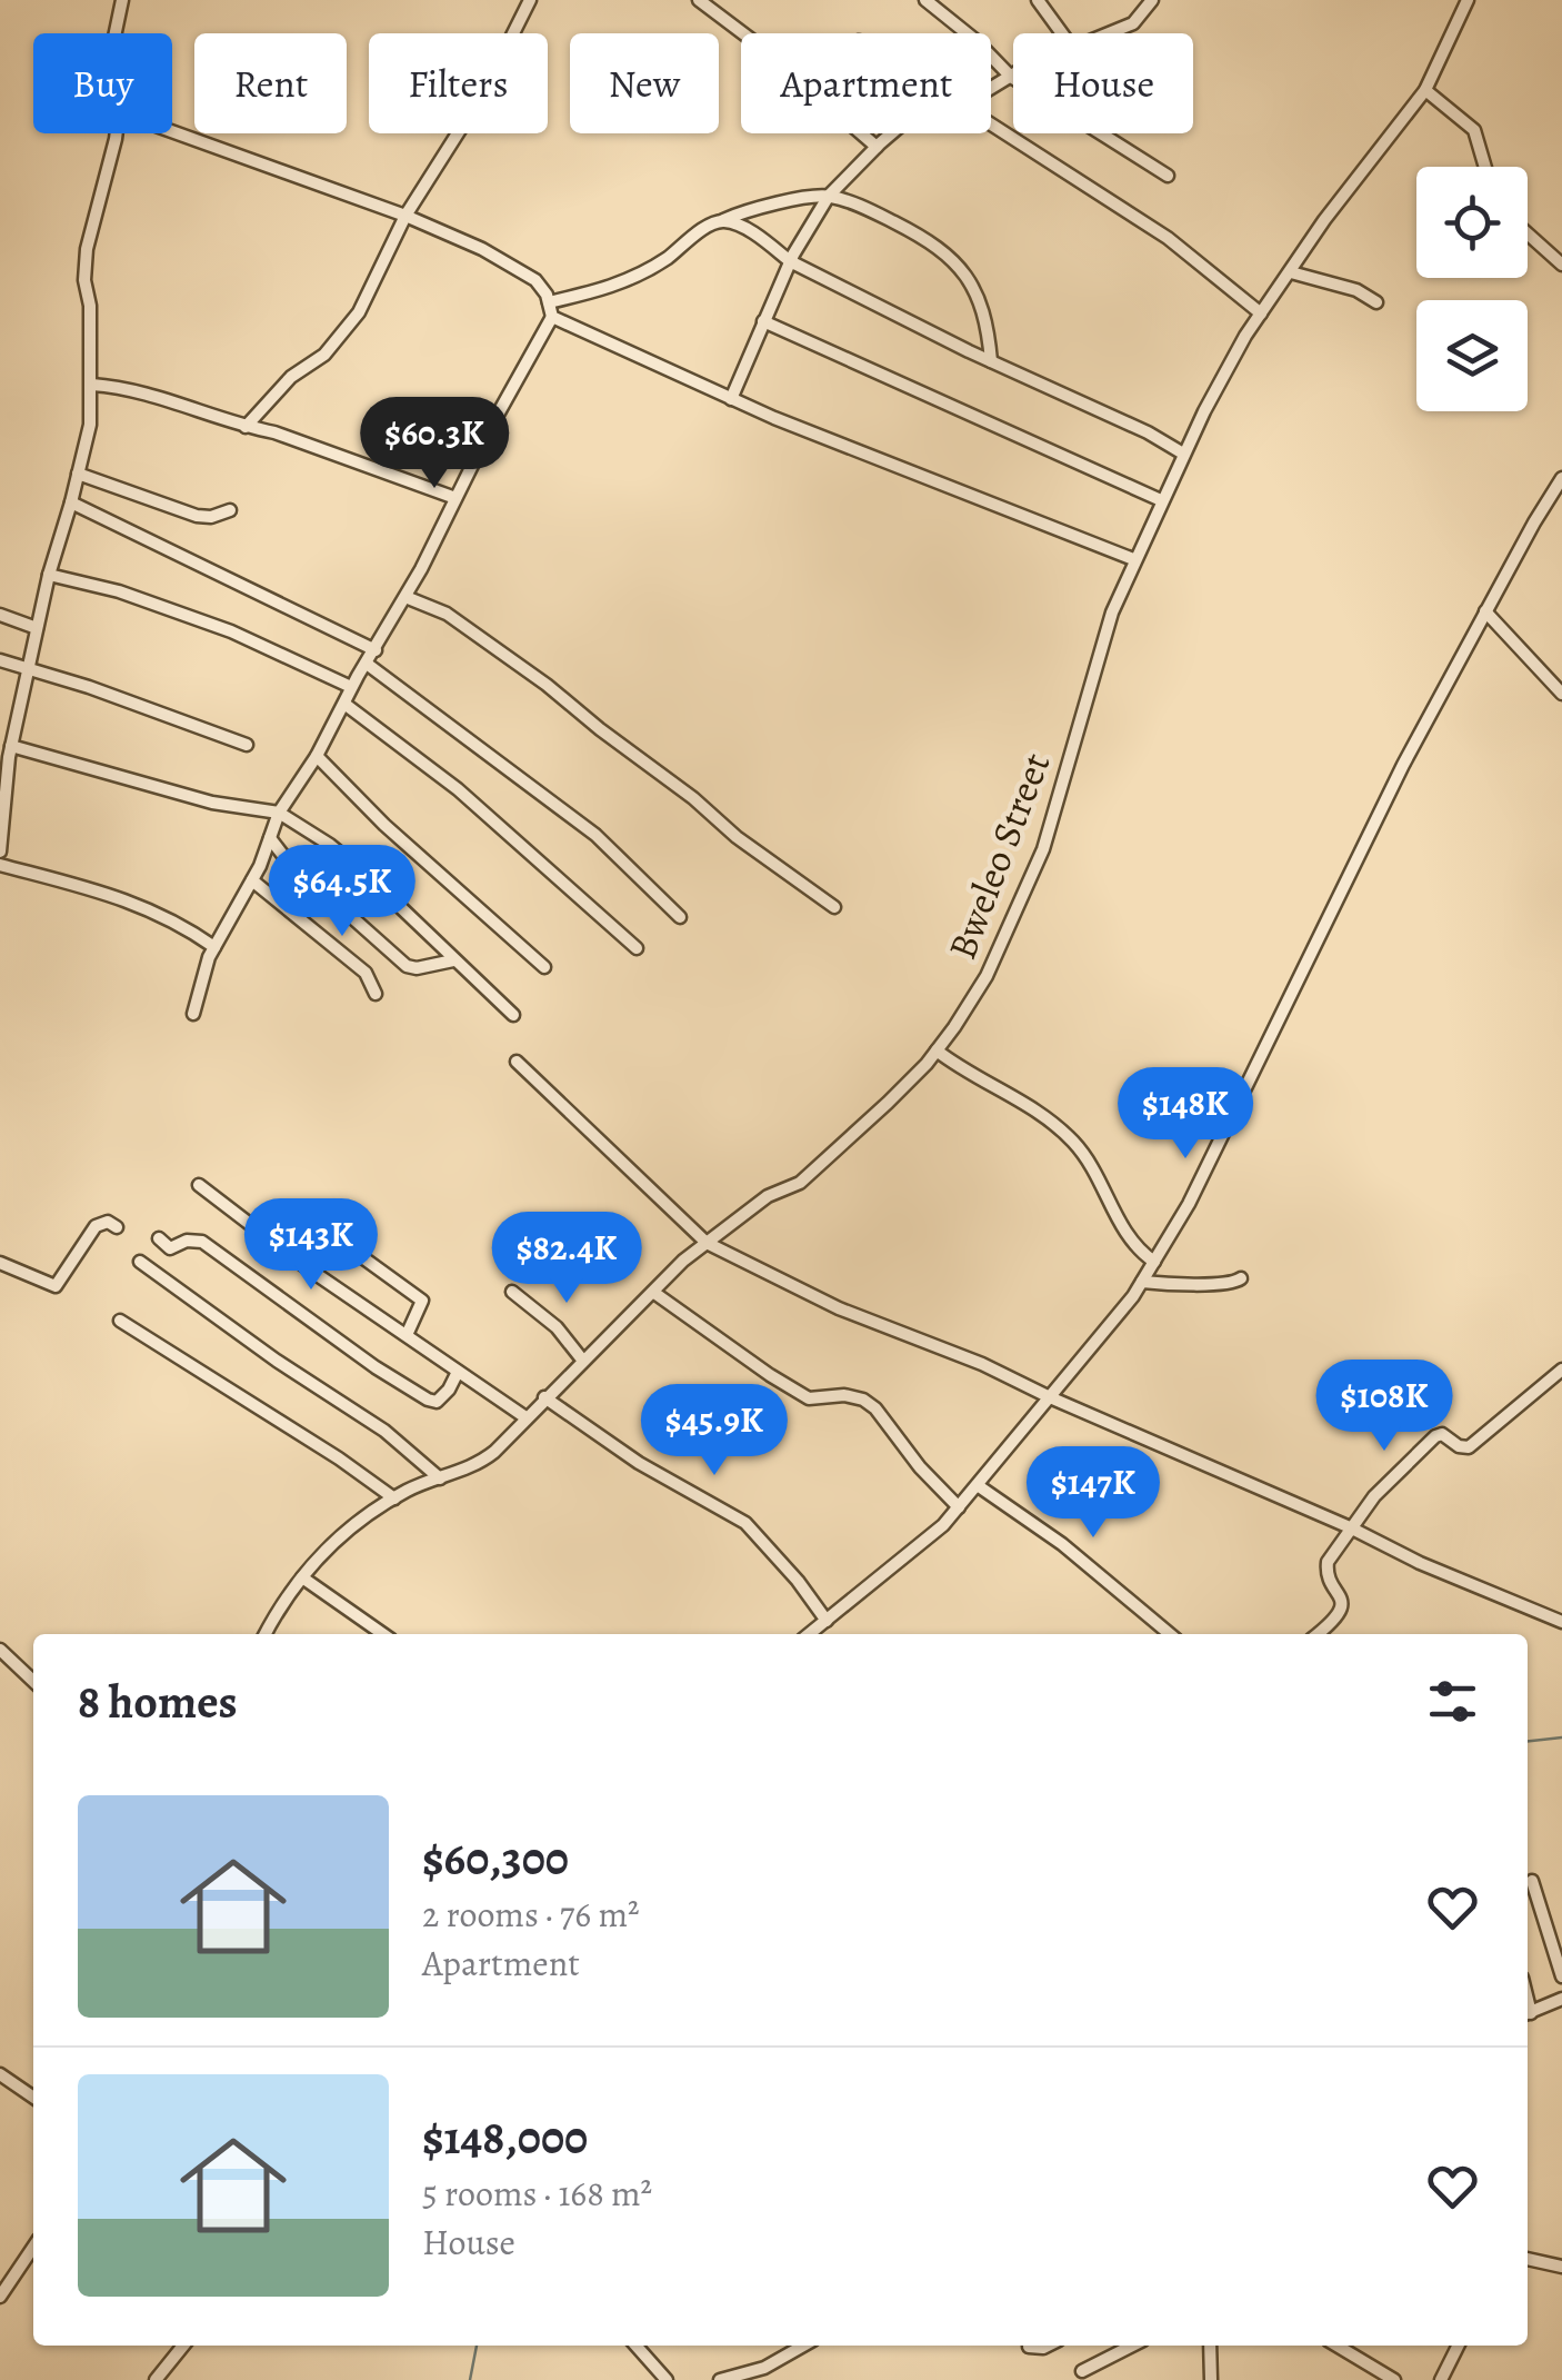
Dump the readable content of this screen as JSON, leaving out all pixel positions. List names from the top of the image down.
{
  "streets": {
    "street": ["Bweleo Street"]
  },
  "page": {
    "chip": [
      "Buy",
      "Rent",
      "Filters",
      "New",
      "Apartment",
      "House"
    ],
    "price": [
      "$60.3K",
      "$64.5K",
      "$148K",
      "$143K",
      "$82.4K",
      "$108K",
      "$45.9K",
      "$147K"
    ],
    "heading": "8 homes",
    "list": [
      {
        "name": "$60,300",
        "note": "2 rooms · 76 m² · Apartment"
      },
      {
        "name": "$148,000",
        "note": "5 rooms · 168 m² · House"
      }
    ]
  }
}
